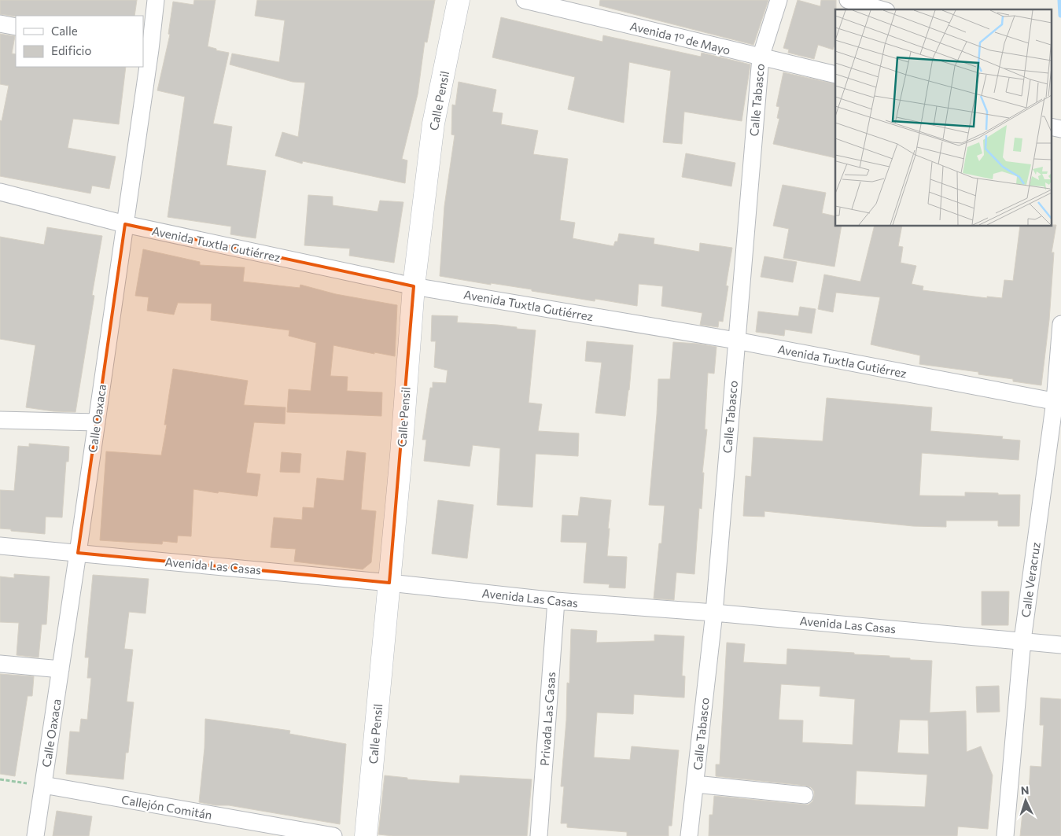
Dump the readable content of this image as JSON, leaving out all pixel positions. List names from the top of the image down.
{
  "streets": {
    "main road": ["Calle Pensil"],
    "street": [
      "Avenida 1º de Mayo",
      "Calle Tabasco",
      "Avenida Tuxtla Gutiérrez",
      "Calle Oaxaca",
      "Avenida Las Casas",
      "Calle Veracruz",
      "Privada Las Casas",
      "Callejón Comitán"
    ]
  },
  "crossings": [
    ["Avenida 1º de Mayo", "Calle Tabasco"],
    ["Calle Tabasco", "Avenida Tuxtla Gutiérrez"],
    ["Calle Tabasco", "Avenida Las Casas"],
    ["Calle Pensil", "Avenida Tuxtla Gutiérrez"],
    ["Calle Pensil", "Avenida Las Casas"],
    ["Avenida Tuxtla Gutiérrez", "Calle Oaxaca"],
    ["Avenida Tuxtla Gutiérrez", "Calle Veracruz"],
    ["Calle Oaxaca", "Avenida Las Casas"],
    ["Calle Oaxaca", "Callejón Comitán"],
    ["Avenida Las Casas", "Calle Veracruz"],
    ["Avenida Las Casas", "Privada Las Casas"]
  ],
  "legend": ["Calle", "Edificio"],
  "north": "top"
}
